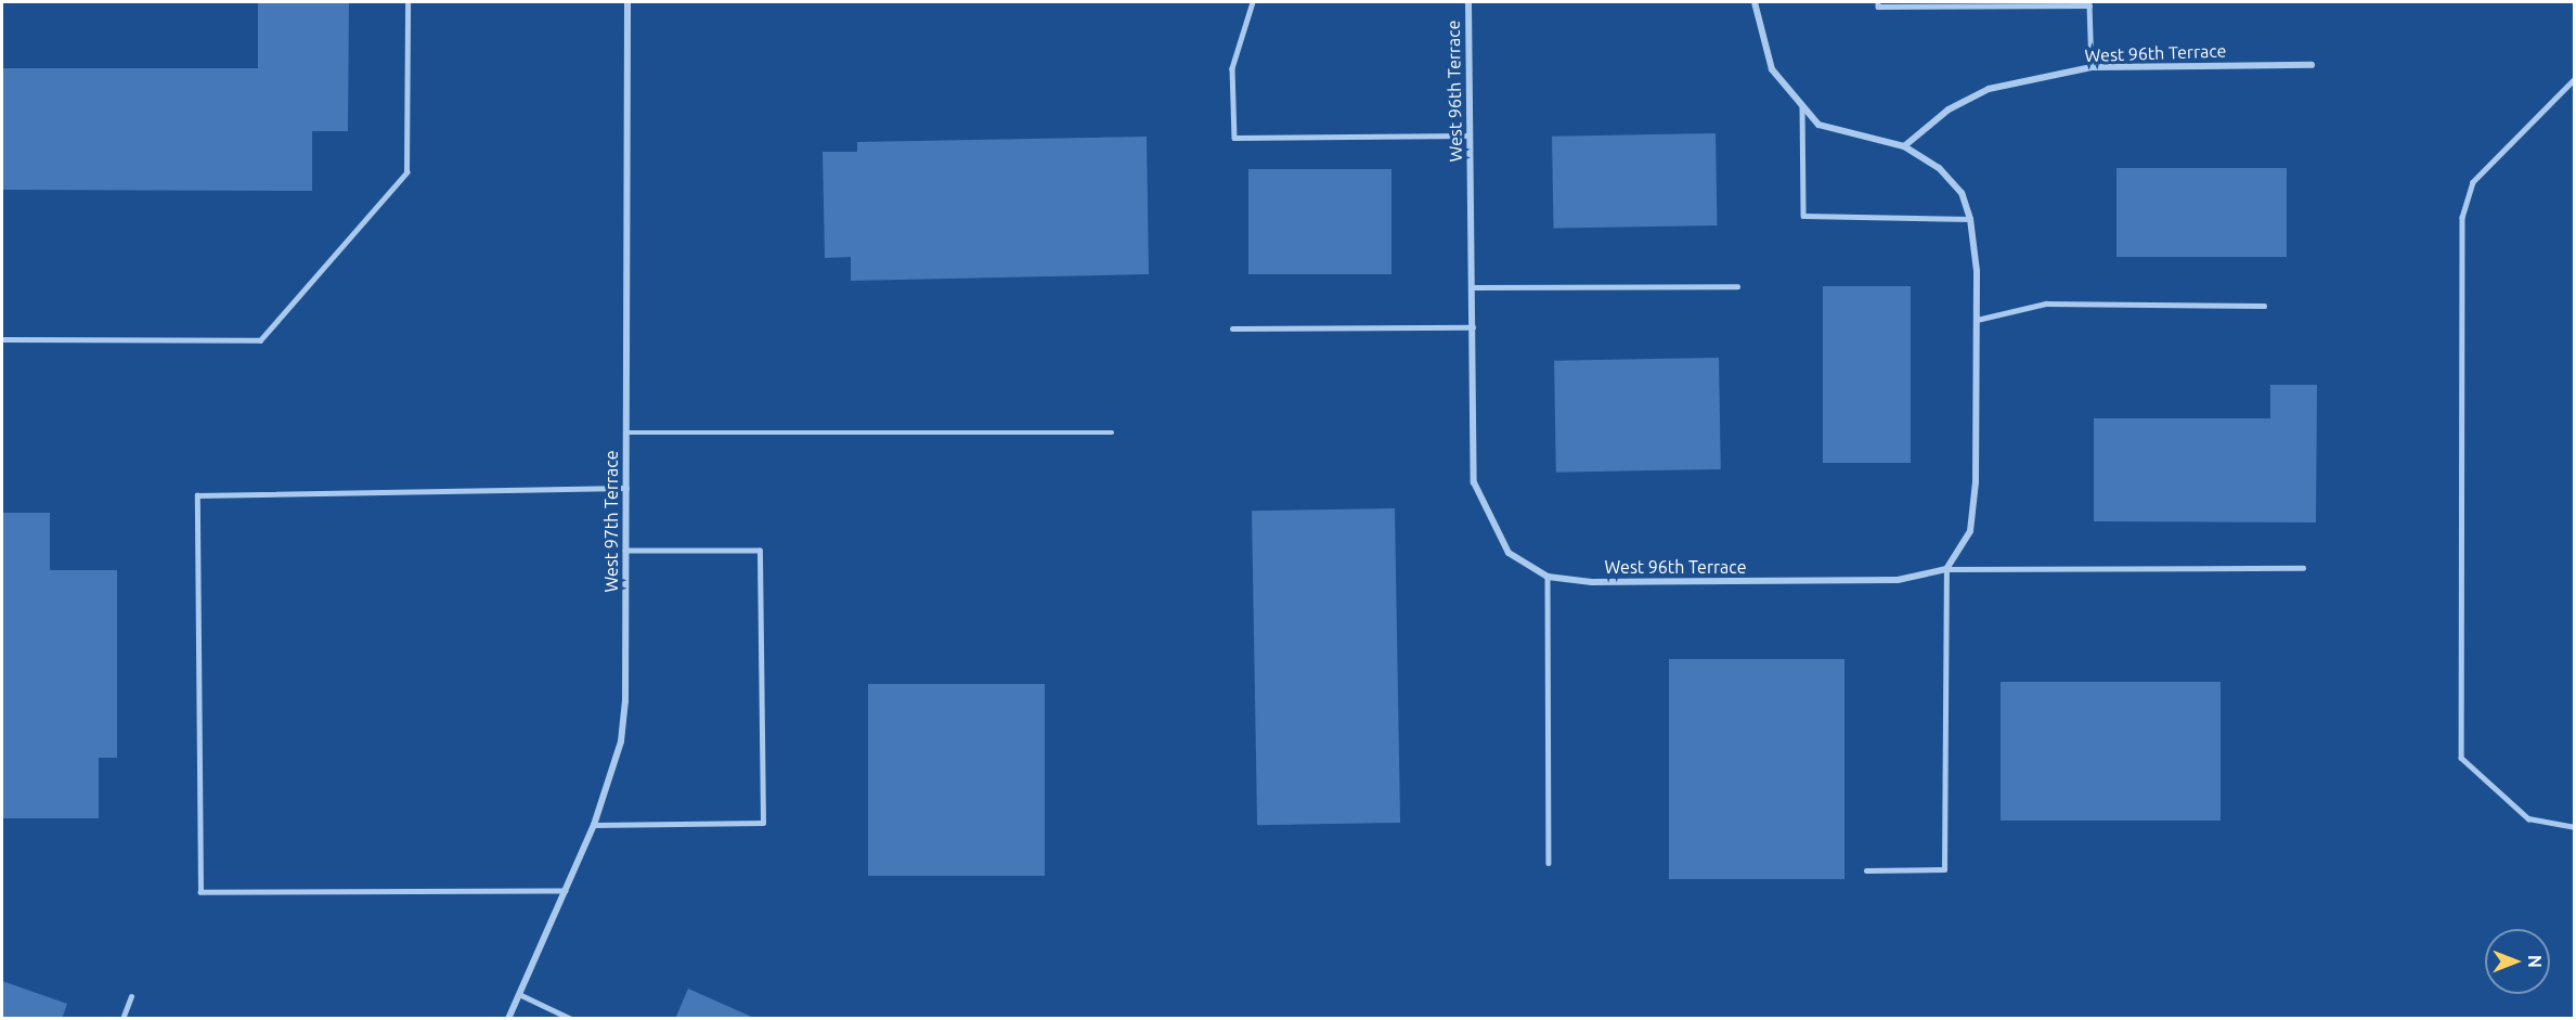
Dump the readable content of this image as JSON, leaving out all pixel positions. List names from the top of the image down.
{
  "streets": {
    "street": ["West 96th Terrace", "West 97th Terrace"]
  },
  "north": "right"
}
